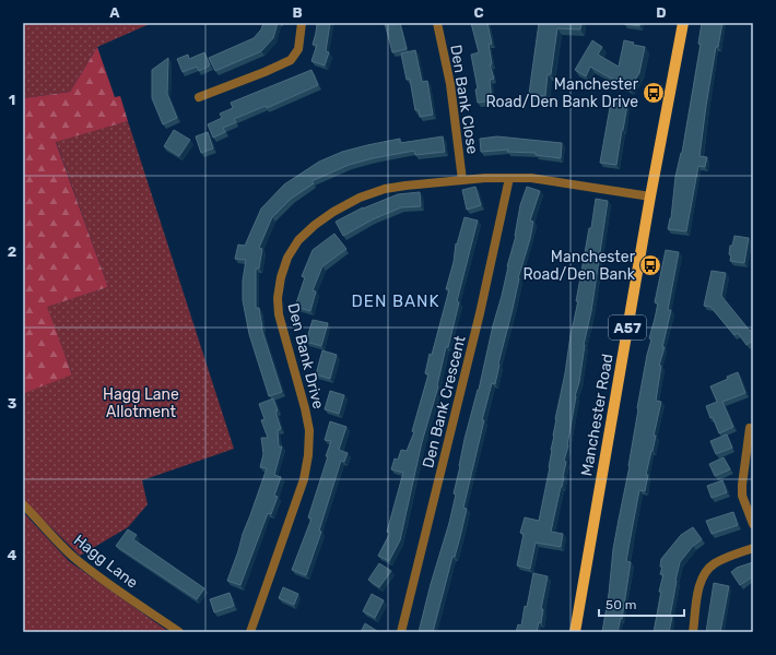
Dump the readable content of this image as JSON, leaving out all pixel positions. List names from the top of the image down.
{
  "streets": {
    "main road": ["A57", "Manchester Road"],
    "street": [
      "Den Bank Close",
      "Den Bank Drive",
      "Den Bank Crescent",
      "Hagg Lane"
    ]
  },
  "crossings": [
    ["Den Bank Close", "Den Bank Drive"],
    ["Den Bank Drive", "Den Bank Crescent"],
    ["Den Bank Drive", "Manchester Road"]
  ],
  "districts": ["DEN BANK"],
  "parks": ["Hagg Lane Allotment"],
  "places": {
    "bus stop": ["Manchester Road/Den Bank Drive", "Manchester Road/Den Bank"]
  },
  "scale_bar": "50 m",
  "grid": {
    "columns": [
      "A",
      "B",
      "C",
      "D"
    ],
    "rows": [
      "1",
      "2",
      "3",
      "4"
    ]
  }
}
